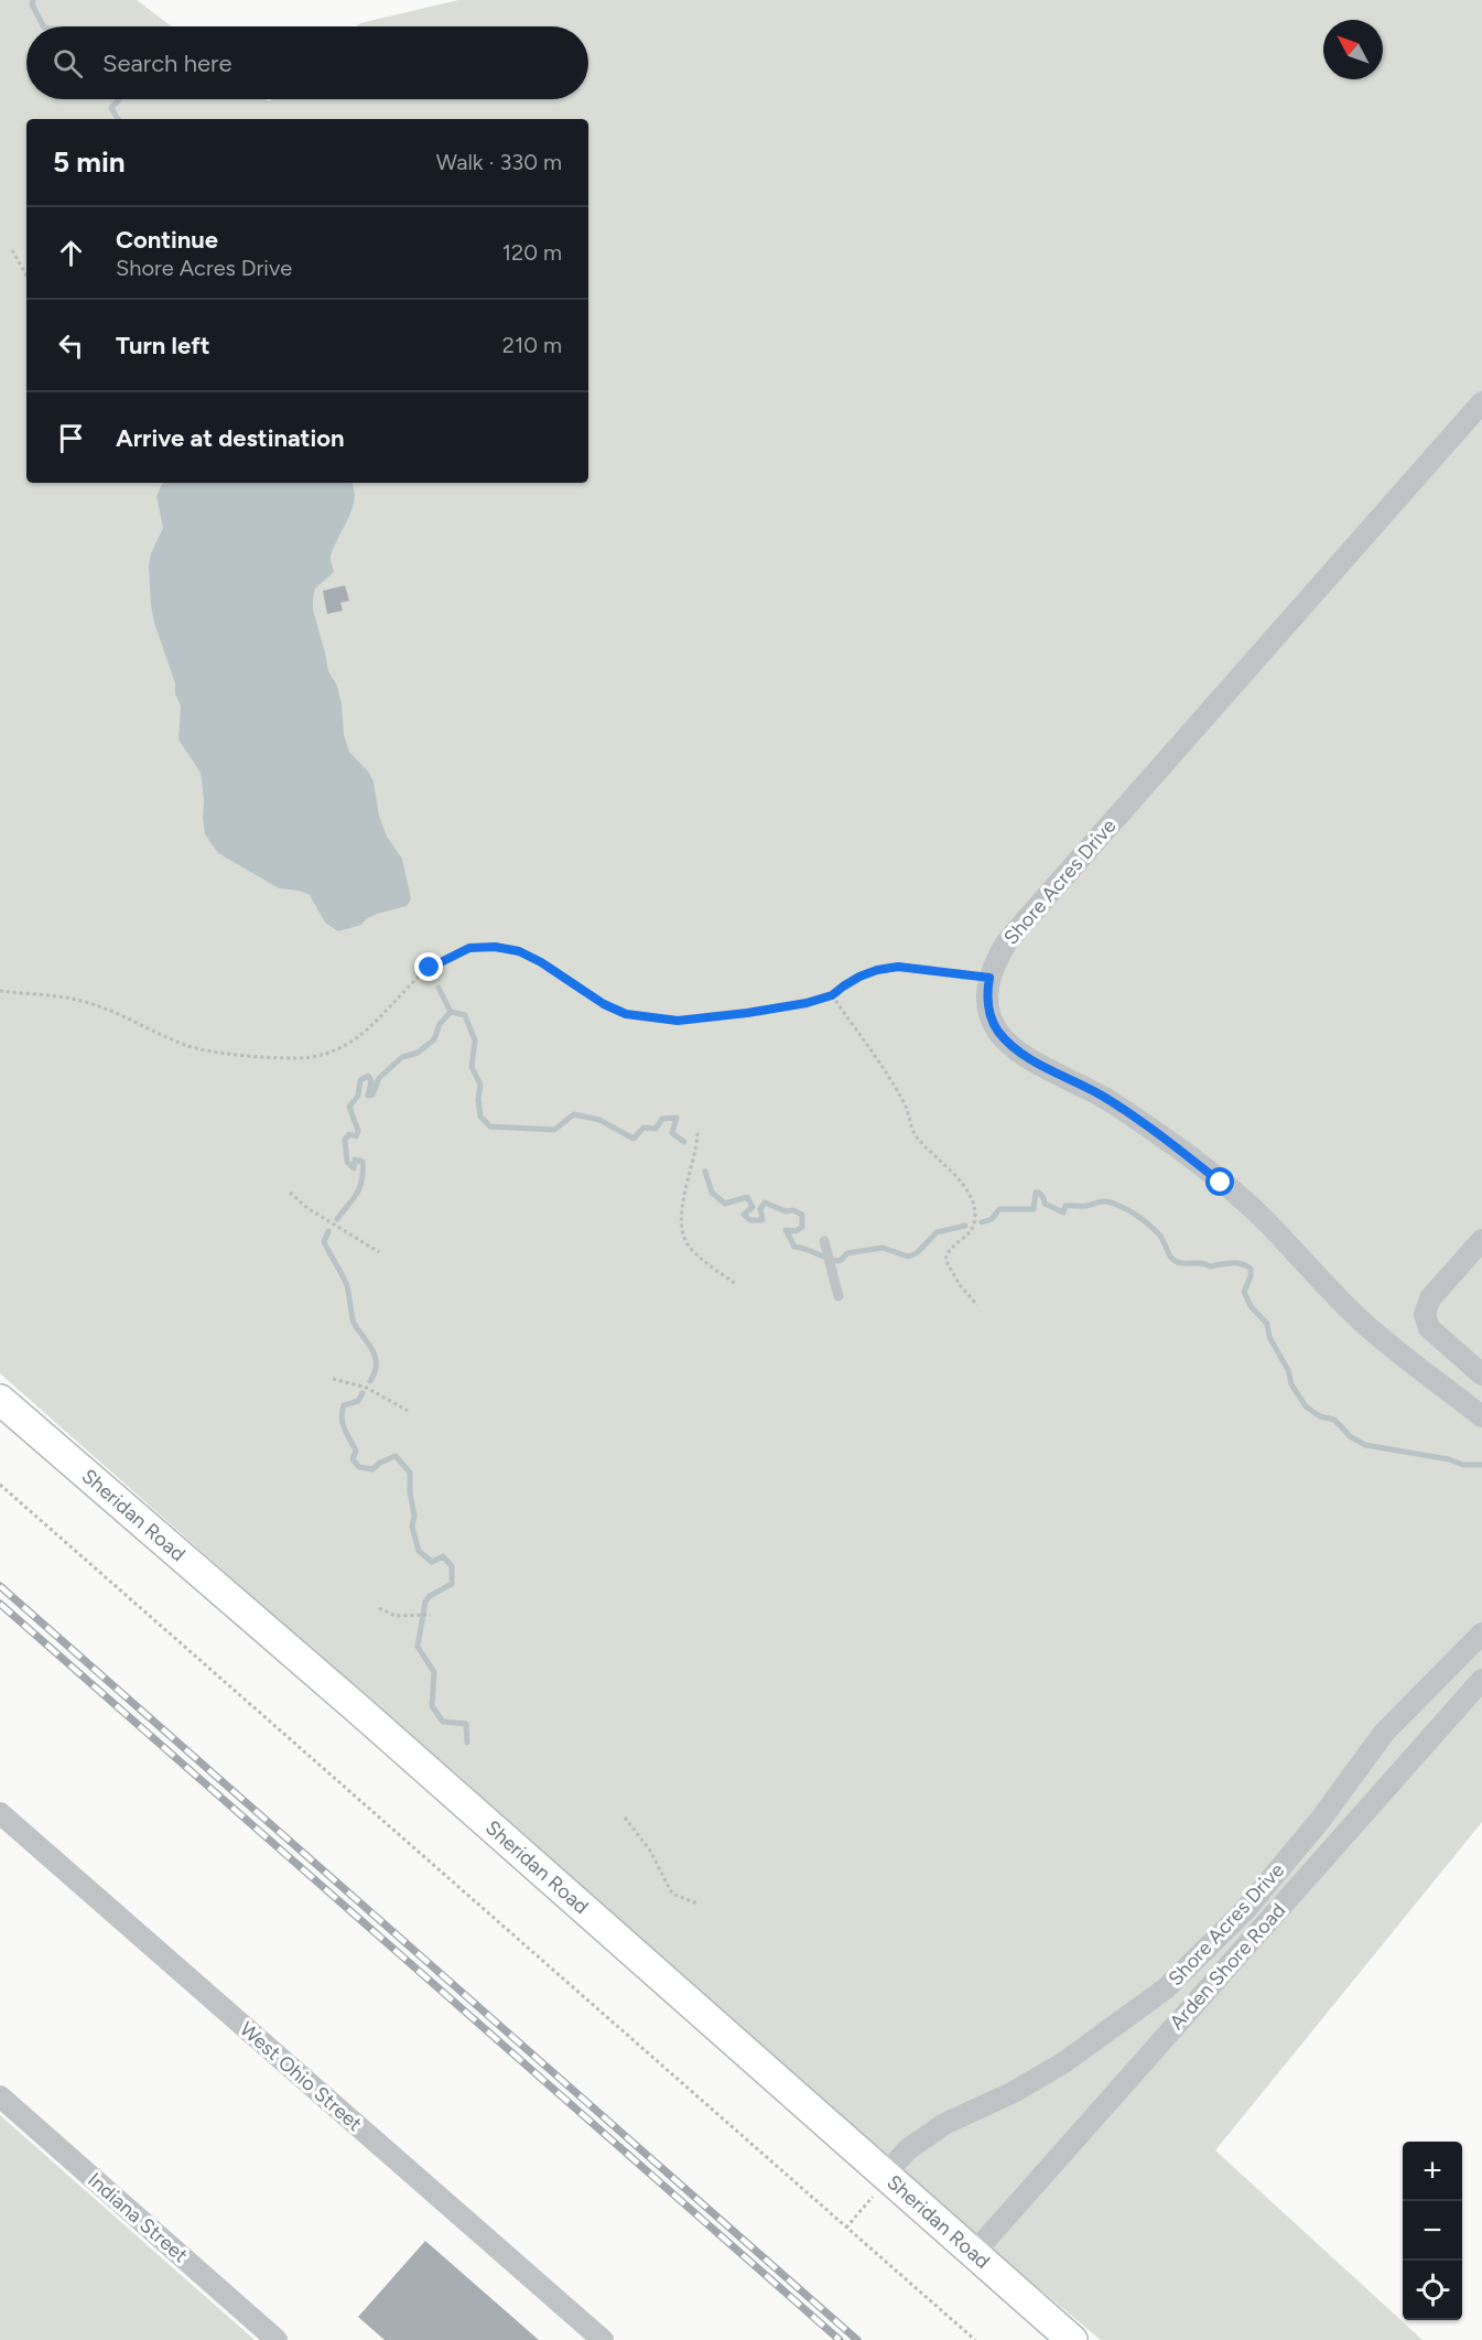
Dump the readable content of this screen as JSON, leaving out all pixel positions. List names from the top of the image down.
{
  "streets": {
    "main road": ["Sheridan Road"],
    "street": [
      "Shore Acres Drive",
      "Arden Shore Road",
      "West Ohio Street",
      "Indiana Street"
    ]
  },
  "crossings": [
    ["Shore Acres Drive", "Sheridan Road"],
    ["Sheridan Road", "Arden Shore Road"]
  ],
  "north": "top left",
  "page": {
    "search": "Search here",
    "heading": ["5 min", "Walk · 330 m"],
    "list": [
      ["Continue", "Shore Acres Drive", "120 m"],
      ["Turn left", "210 m"],
      "Arrive at destination"
    ],
    "map_buttons": ["+", "−"]
  }
}
